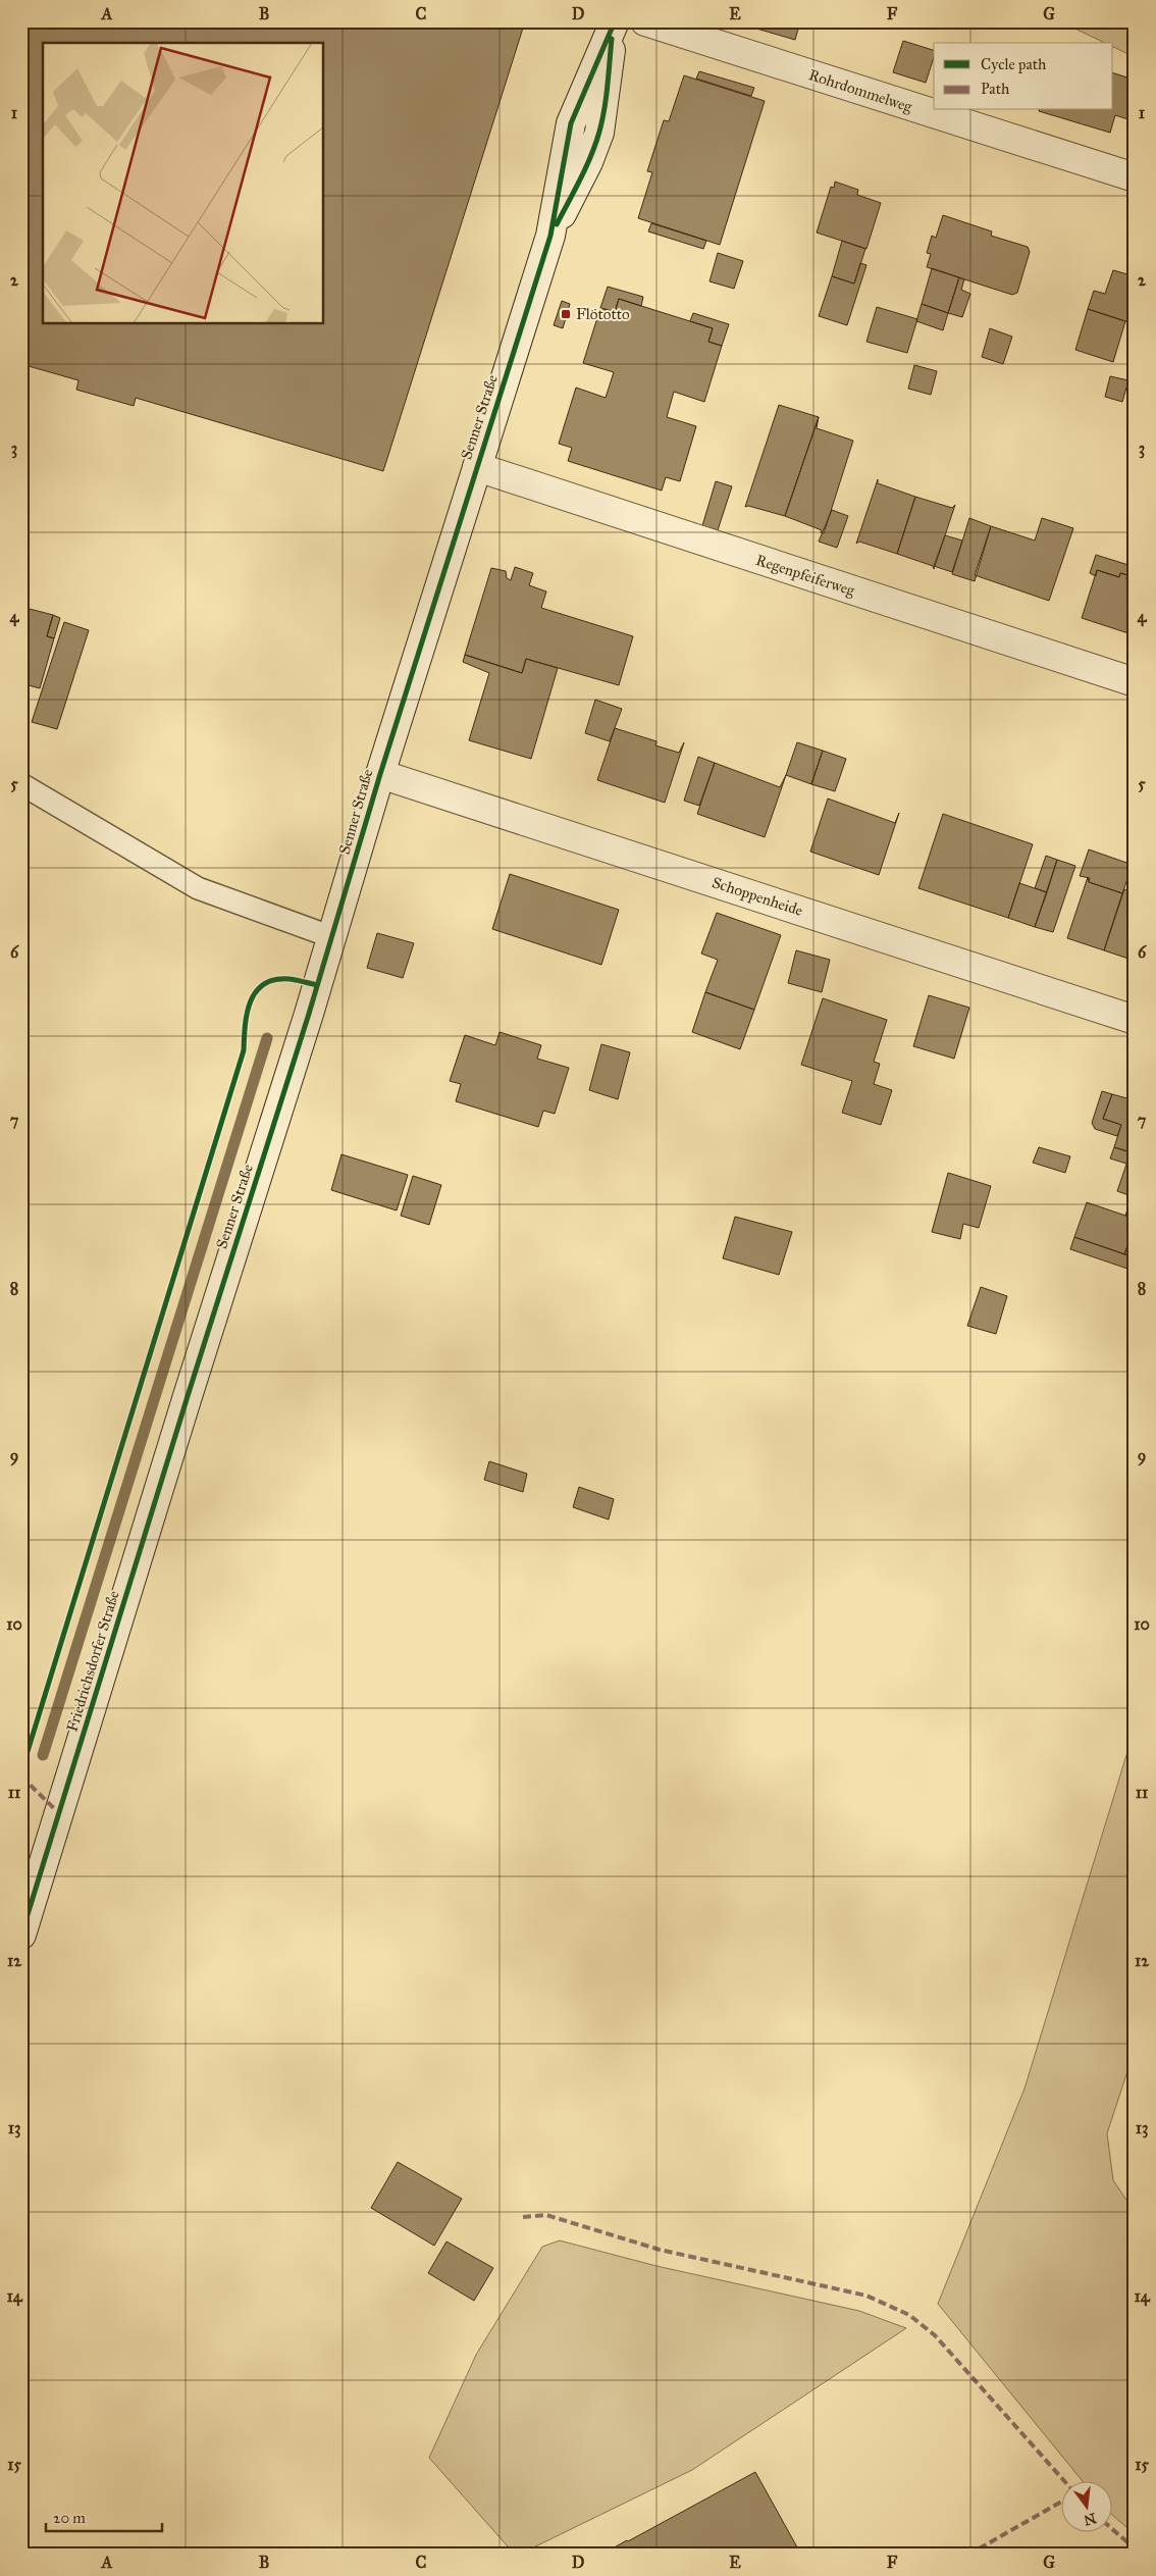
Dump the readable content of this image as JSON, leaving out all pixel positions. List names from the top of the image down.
{
  "streets": {
    "main road": [
      "Rohrdommelweg",
      "Senner Straße",
      "Regenpfeiferweg",
      "Schoppenheide",
      "Friedrichsdorfer Straße"
    ]
  },
  "crossings": [
    ["Senner Straße", "Regenpfeiferweg"],
    ["Senner Straße", "Schoppenheide"],
    ["Senner Straße", "Friedrichsdorfer Straße"]
  ],
  "places": {
    "transit": ["Flötotto"]
  },
  "legend": ["Cycle path", "Path"],
  "scale_bar": "20 m",
  "north": "bottom",
  "grid": {
    "columns": [
      "A",
      "B",
      "C",
      "D",
      "E",
      "F",
      "G"
    ],
    "rows": [
      "1",
      "2",
      "3",
      "4",
      "5",
      "6",
      "7",
      "8",
      "9",
      "10",
      "11",
      "12",
      "13",
      "14",
      "15"
    ]
  }
}
